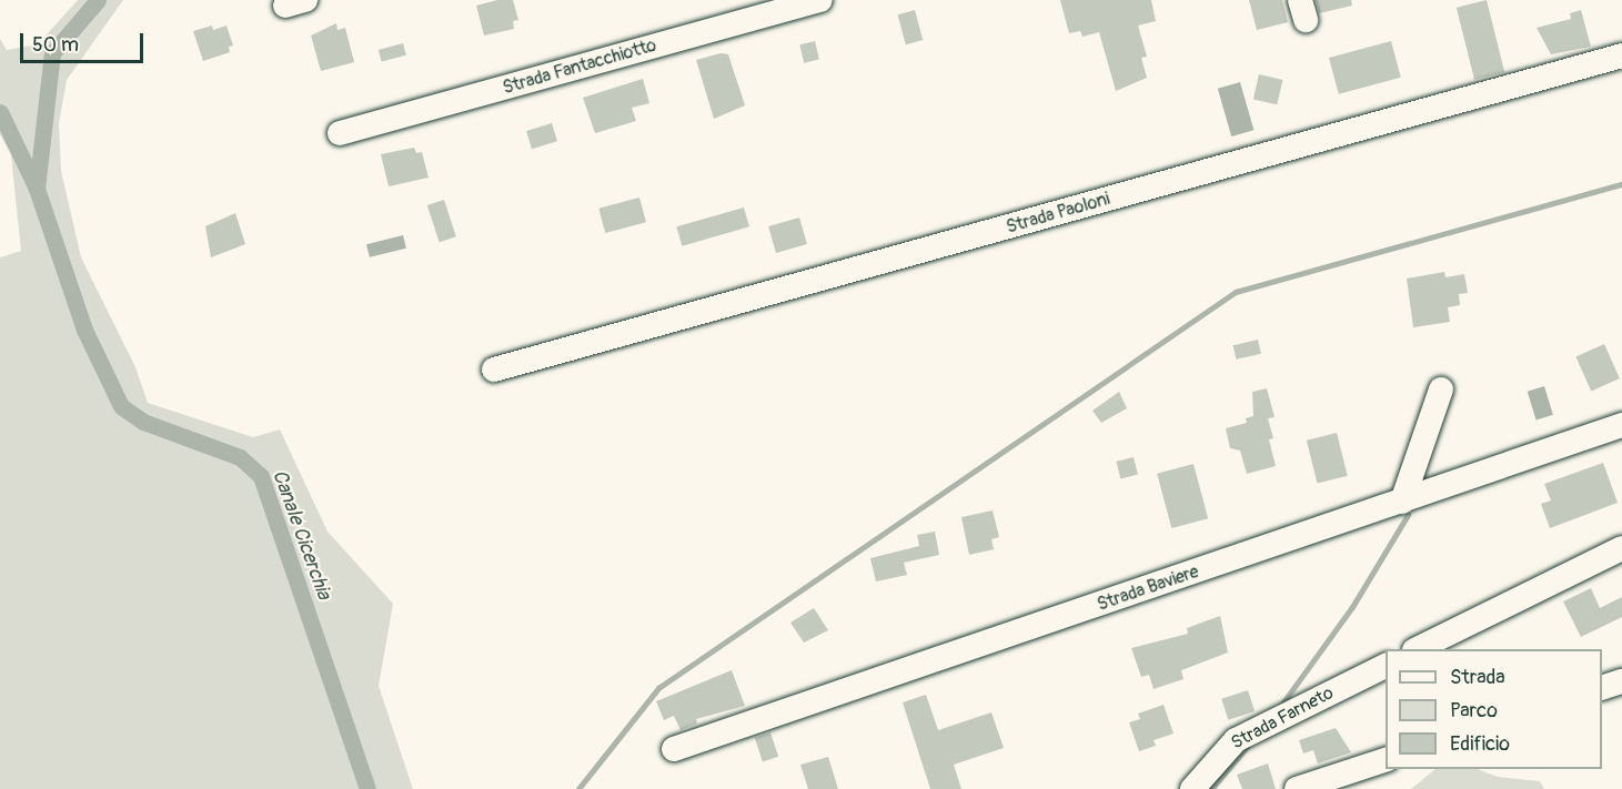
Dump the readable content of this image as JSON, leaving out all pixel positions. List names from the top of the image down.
{
  "streets": {
    "street": [
      "Strada Fantacchiotto",
      "Strada Paoloni",
      "Strada Baviere",
      "Strada Farneto"
    ]
  },
  "water": ["Canale Cicerchia"],
  "legend": ["Strada", "Parco", "Edificio"],
  "scale_bar": "50 m"
}
